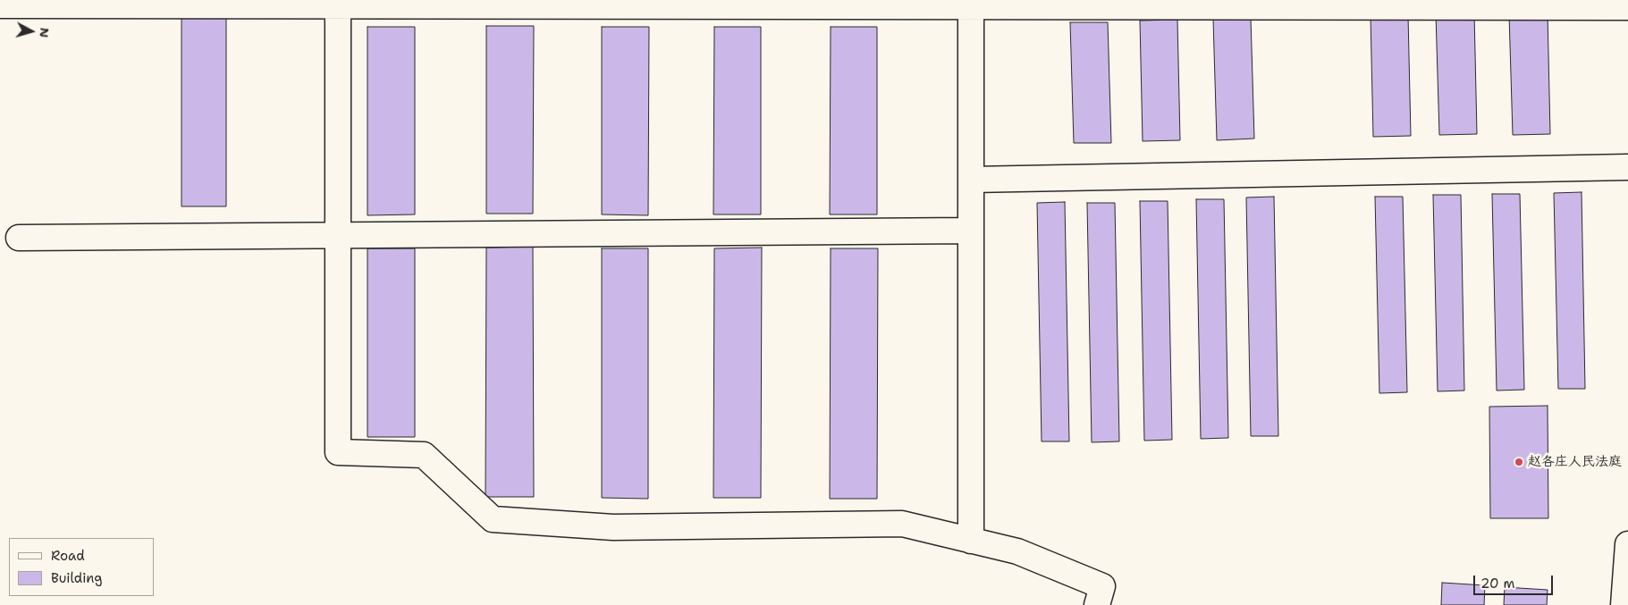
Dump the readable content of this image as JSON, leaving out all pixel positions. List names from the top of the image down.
{
  "places": ["赵各庄人民法庭"],
  "legend": ["Road", "Building"],
  "scale_bar": "20 m",
  "north": "right"
}
